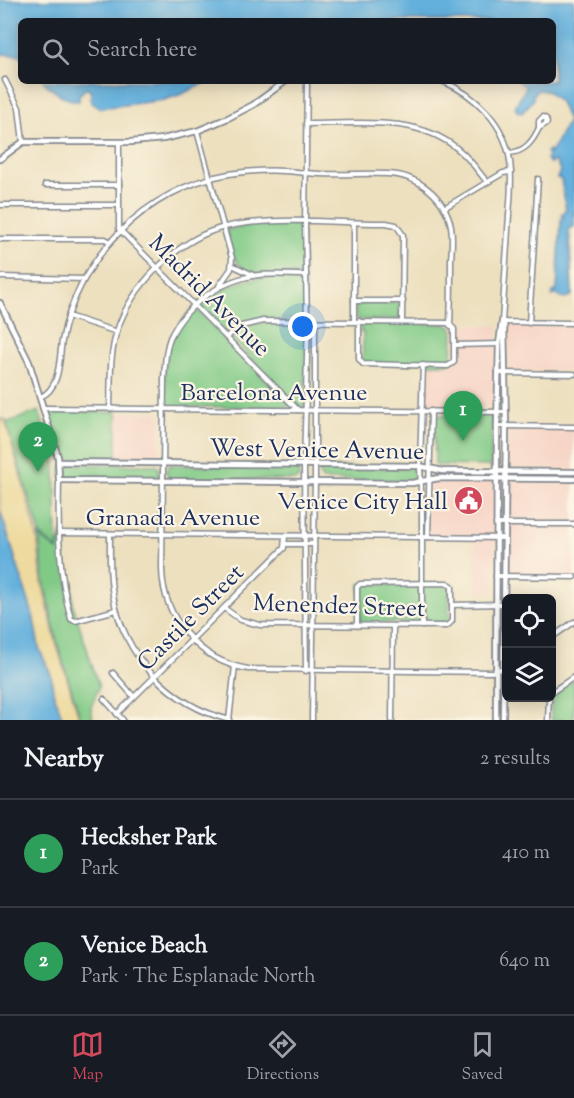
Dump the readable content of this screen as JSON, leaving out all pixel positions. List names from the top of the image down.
{
  "streets": {
    "street": [
      "Madrid Avenue",
      "Barcelona Avenue",
      "West Venice Avenue",
      "Granada Avenue",
      "Menendez Street",
      "Castile Street"
    ]
  },
  "crossings": [
    ["Madrid Avenue", "Barcelona Avenue"],
    ["Menendez Street", "Castile Street"]
  ],
  "places": {
    "public building": ["Venice City Hall"]
  },
  "page": {
    "search": "Search here",
    "pins": ["1", "2"],
    "heading": ["Nearby", "2 results"],
    "list": [
      {
        "mark": "1",
        "name": "Hecksher Park",
        "note": "Park",
        "value": "410 m"
      },
      {
        "mark": "2",
        "name": "Venice Beach",
        "note": "Park · The Esplanade North",
        "value": "640 m"
      }
    ],
    "nav": ["Map", "Directions", "Saved"]
  }
}
